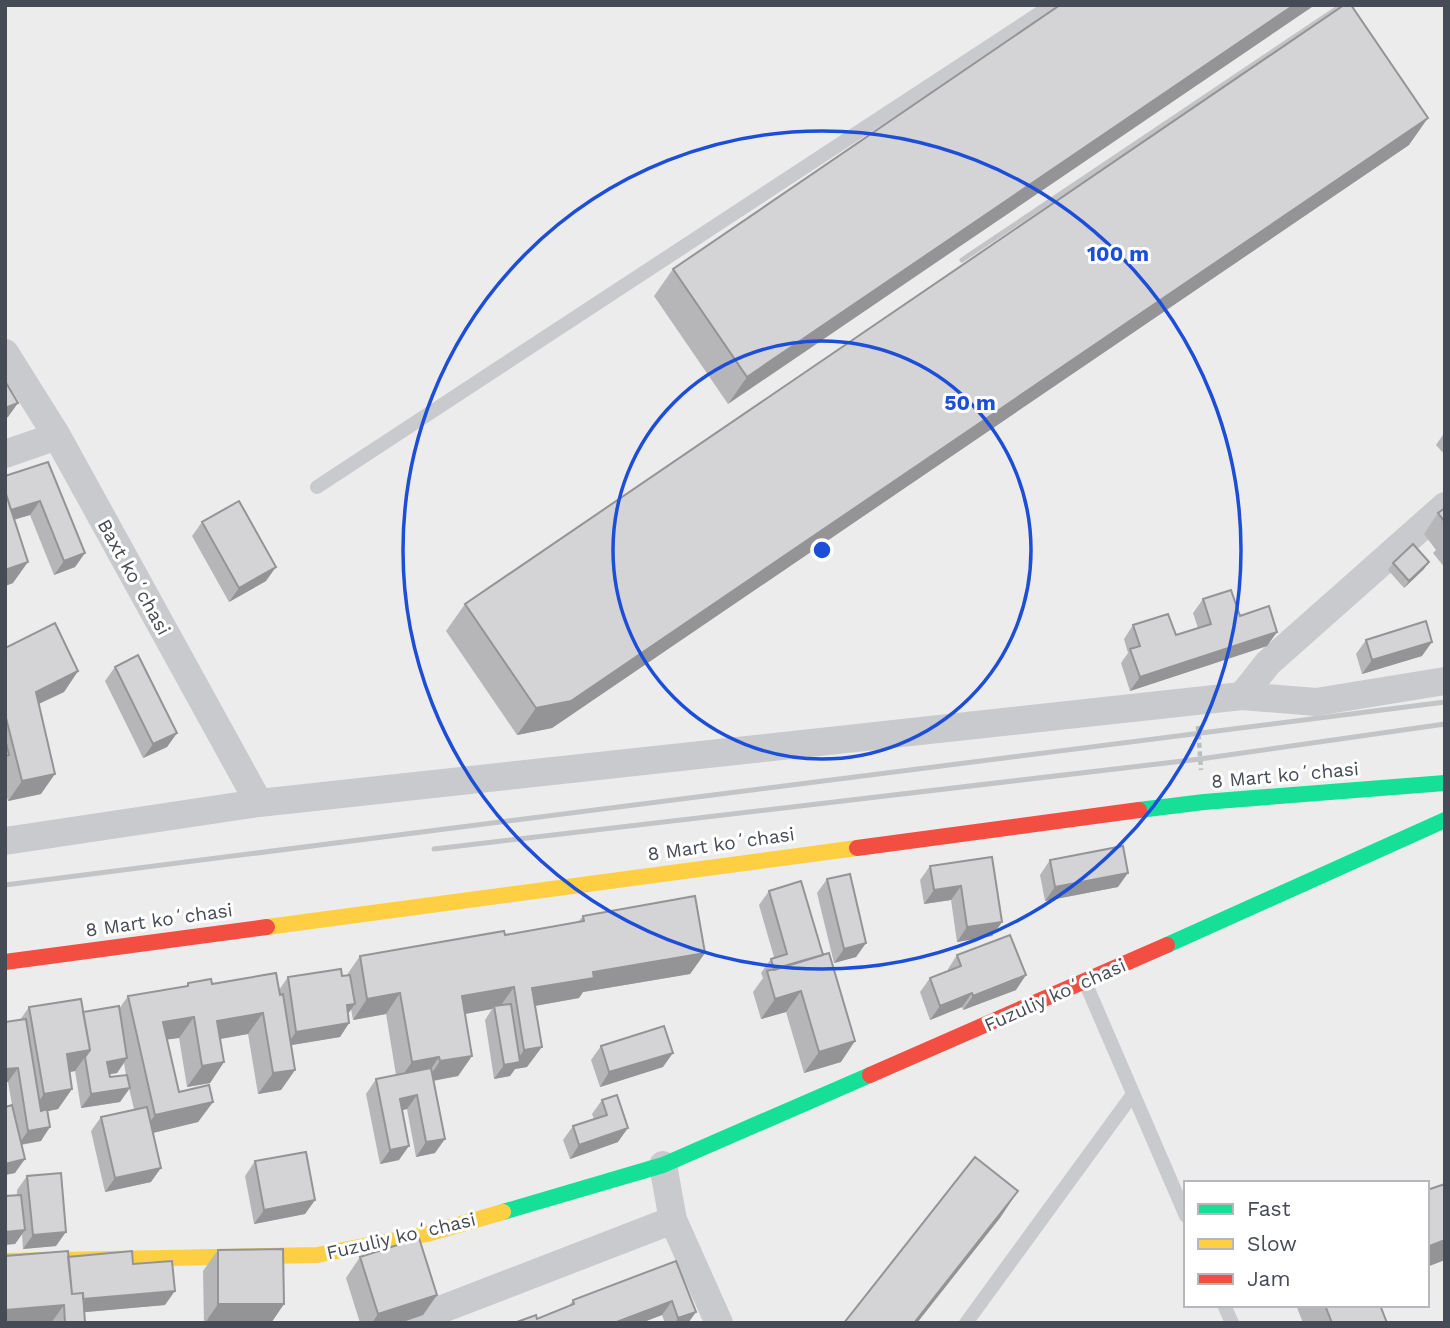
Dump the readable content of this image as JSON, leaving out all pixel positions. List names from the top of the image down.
{
  "streets": {
    "street": ["Baxt koʻchasi", "8 Mart koʻchasi", "Fuzuliy koʻchasi"]
  },
  "legend": ["Fast", "Slow", "Jam"],
  "rings": ["100 m", "50 m"]
}
